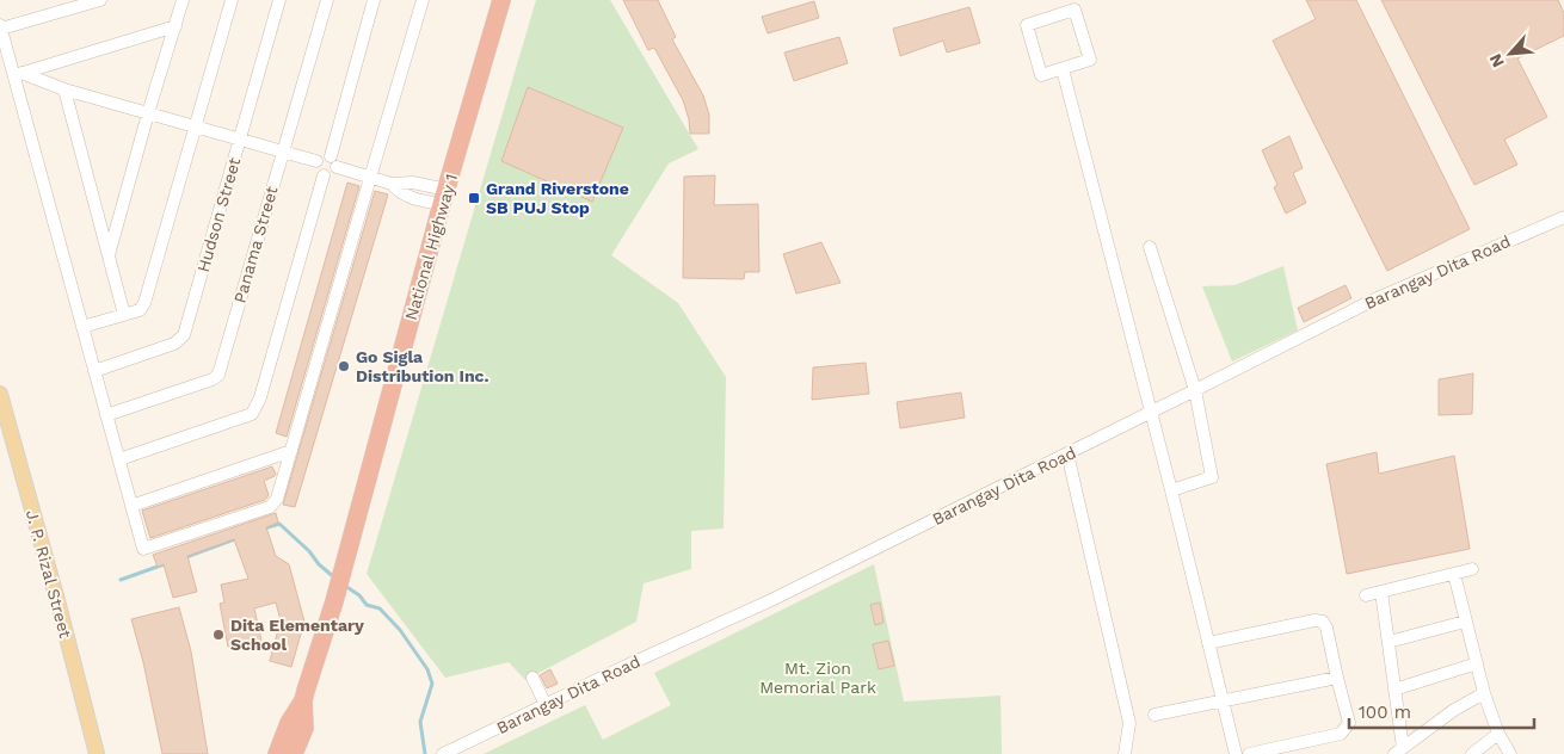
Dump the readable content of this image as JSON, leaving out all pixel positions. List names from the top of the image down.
{
  "streets": {
    "highway": ["National Highway 1"],
    "main road": ["J. P. Rizal Street"],
    "street": ["Hudson Street", "Panama Street", "Barangay Dita Road"]
  },
  "parks": ["Mt. Zion Memorial Park"],
  "places": {
    "transit": ["Grand Riverstone SB PUJ Stop"],
    "other": ["Go Sigla Distribution Inc.", "Dita Elementary School"]
  },
  "scale_bar": "100 m",
  "north": "bottom left"
}
